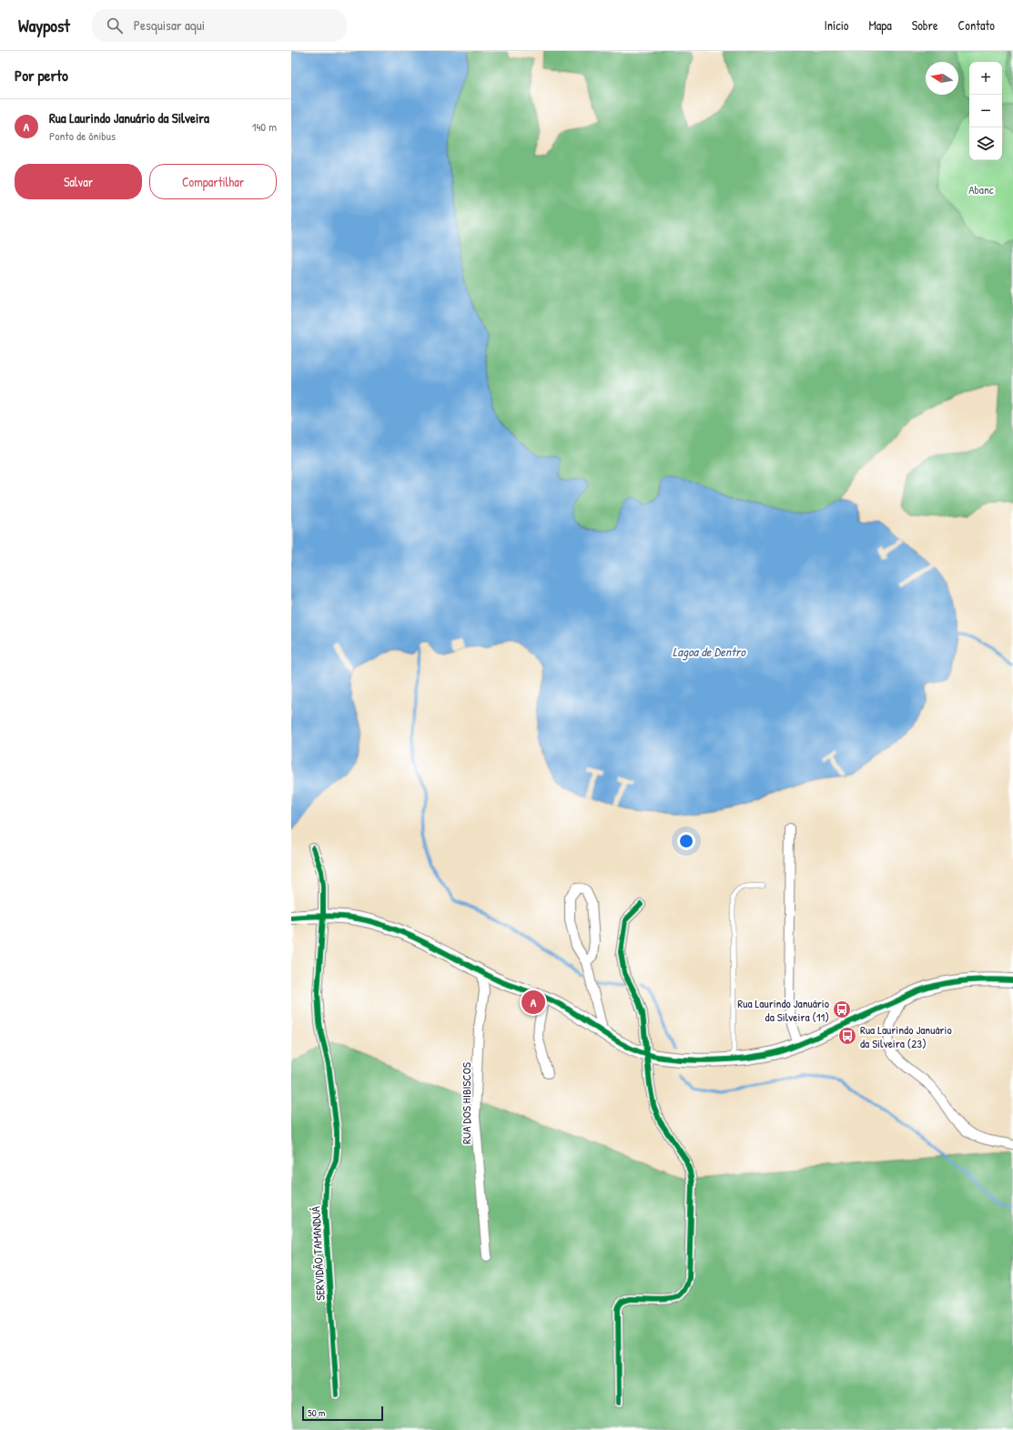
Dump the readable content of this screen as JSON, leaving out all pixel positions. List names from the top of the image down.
{
  "streets": {
    "street": ["RUA DOS HIBISCOS", "SERVIDÃO TAMANDUÁ"]
  },
  "water": ["Lagoa de Dentro"],
  "parks": ["Abanc"],
  "places": {
    "bus stop": ["Rua Laurindo Januário da Silveira (11)", "Rua Laurindo Januário da Silveira (23)"]
  },
  "scale_bar": "50 m",
  "north": "left",
  "page": {
    "header": "Waypost",
    "search": "Pesquisar aqui",
    "nav": [
      "Início",
      "Mapa",
      "Sobre",
      "Contato"
    ],
    "heading": "Por perto",
    "map_buttons": ["+", "−"],
    "list": [
      {
        "mark": "A",
        "name": "Rua Laurindo Januário da Silveira",
        "note": "Ponto de ônibus",
        "value": "140 m"
      }
    ],
    "buttons": ["Salvar", "Compartilhar"],
    "pins": "A",
    "scale": "50 m"
  }
}
